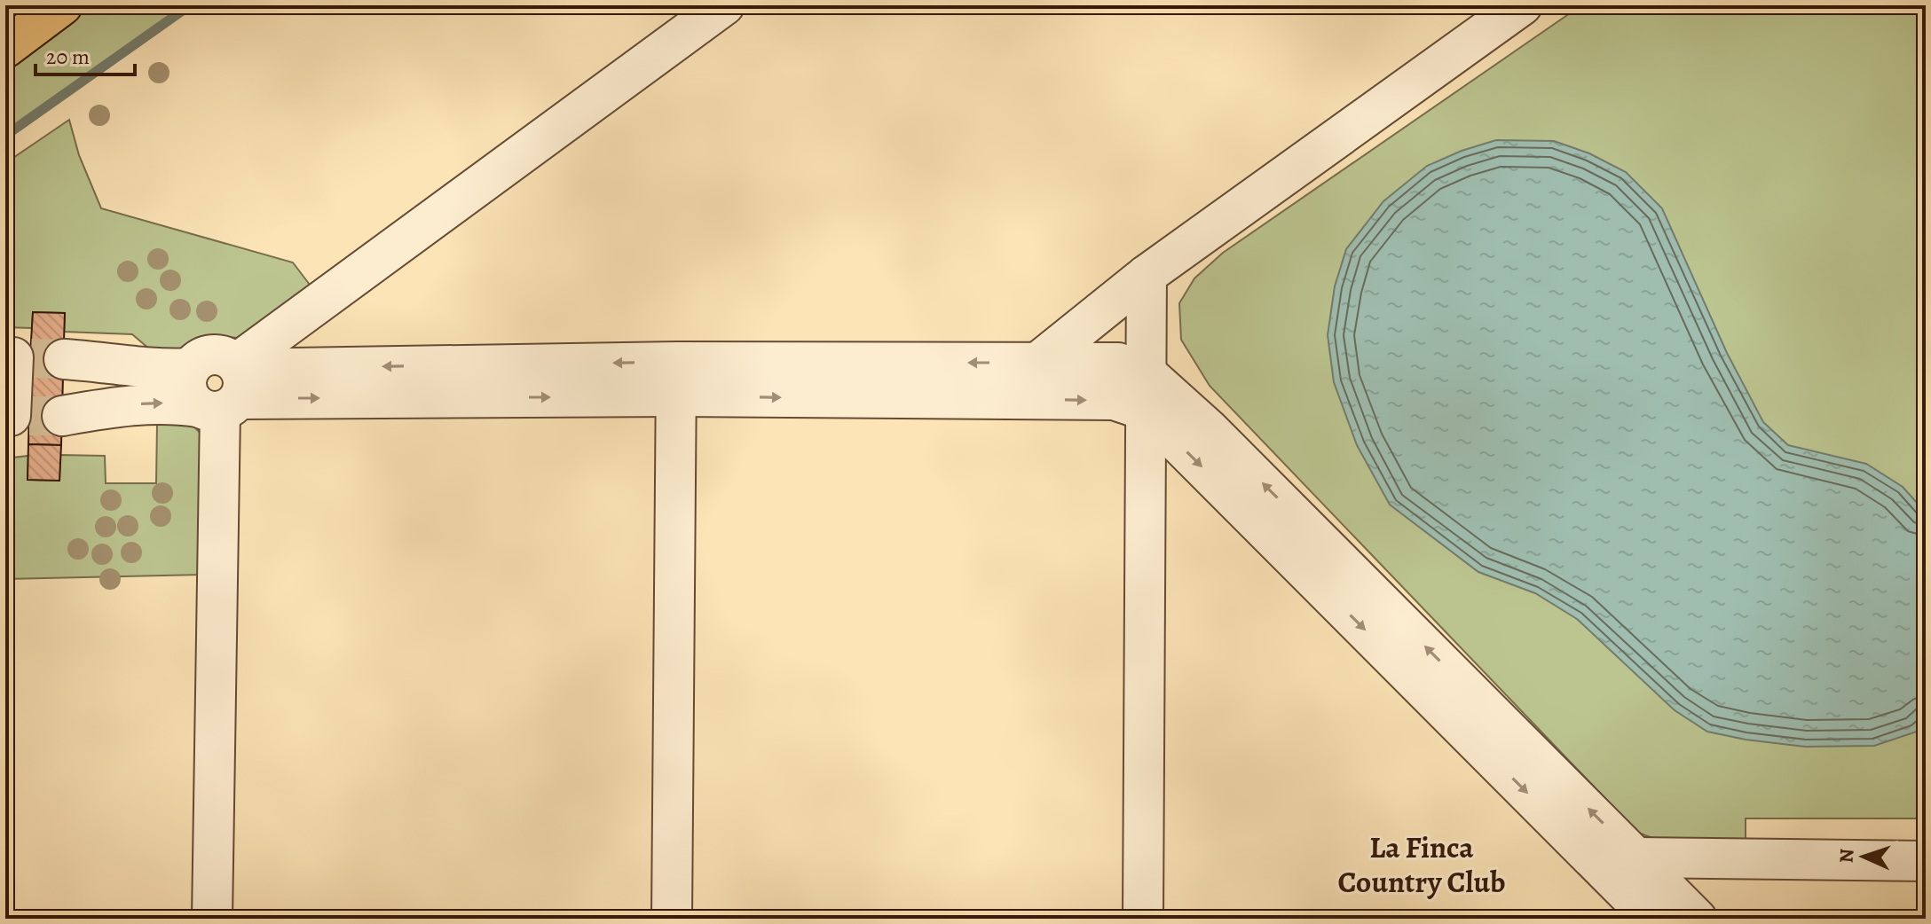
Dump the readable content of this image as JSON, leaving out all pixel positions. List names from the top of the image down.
{
  "districts": ["La Finca Country Club"],
  "scale_bar": "20 m",
  "north": "left"
}
